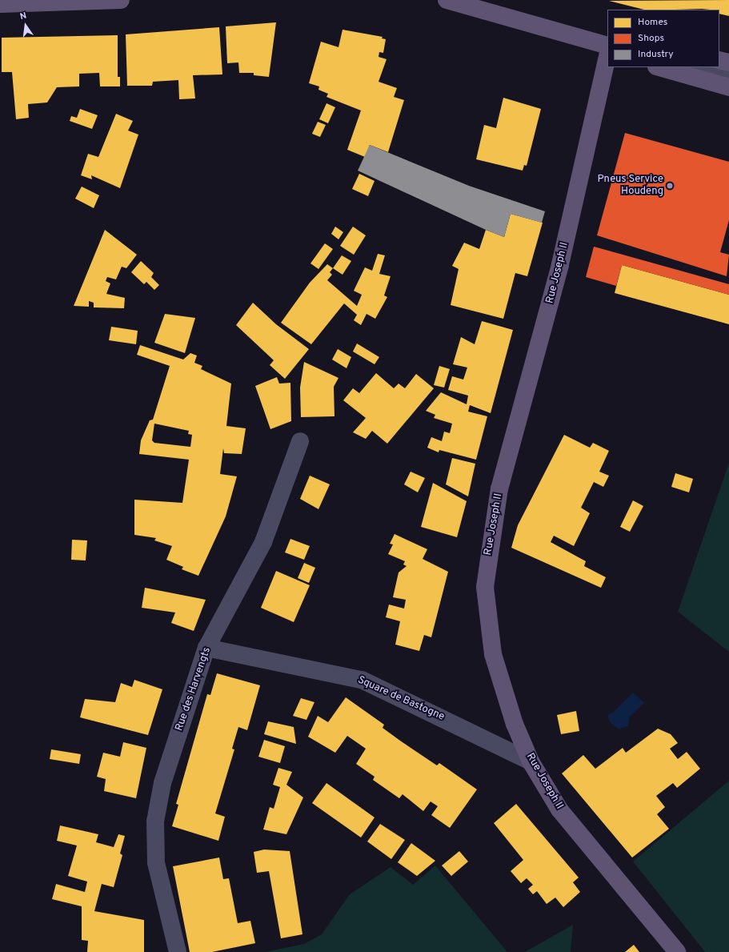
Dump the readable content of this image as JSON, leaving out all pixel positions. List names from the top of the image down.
{
  "streets": {
    "main road": ["Rue Joseph II"],
    "street": ["Rue des Harvengts", "Square de Bastogne"]
  },
  "crossings": [
    ["Rue Joseph II", "Square de Bastogne"],
    ["Rue des Harvengts", "Square de Bastogne"]
  ],
  "places": ["Pneus Service Houdeng"],
  "legend": ["Homes", "Shops", "Industry"],
  "north": "top"
}
